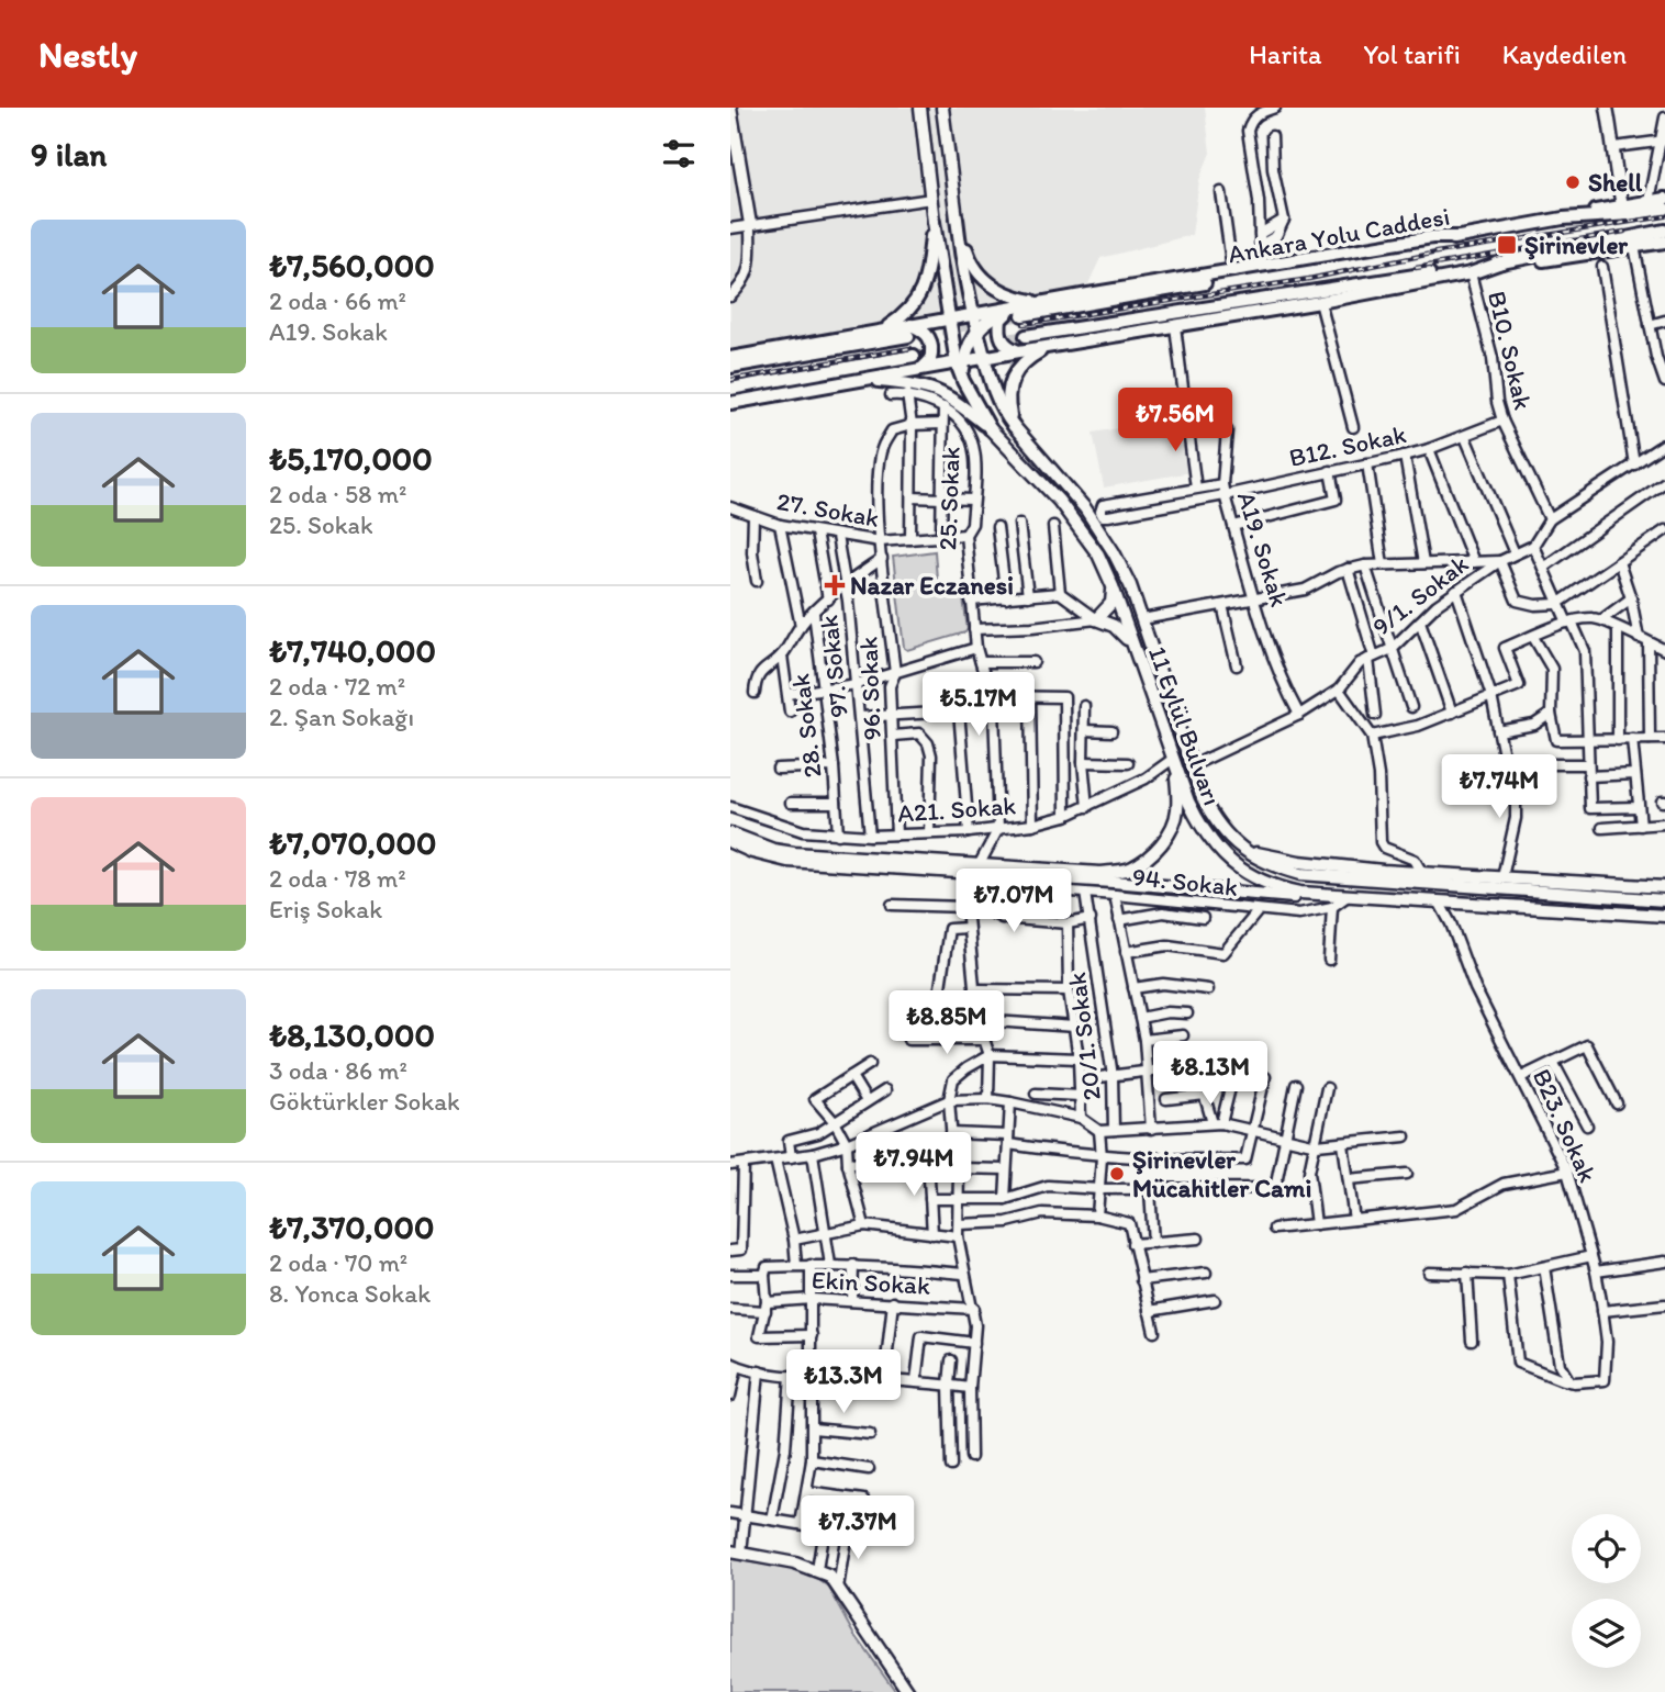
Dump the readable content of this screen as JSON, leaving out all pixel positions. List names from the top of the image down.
{
  "streets": {
    "highway": ["Ankara Yolu Caddesi"],
    "main road": ["11 Eylül Bulvarı"],
    "street": [
      "B10. Sokak",
      "B12. Sokak",
      "25. Sokak",
      "27. Sokak",
      "A19. Sokak",
      "9/1. Sokak",
      "97. Sokak",
      "96. Sokak",
      "28. Sokak",
      "A21. Sokak",
      "94. Sokak",
      "20/1. Sokak",
      "B23. Sokak",
      "Ekin Sokak"
    ]
  },
  "crossings": [
    ["B10. Sokak", "B12. Sokak"],
    ["B12. Sokak", "A19. Sokak"],
    ["25. Sokak", "27. Sokak"],
    ["25. Sokak", "A21. Sokak"],
    ["27. Sokak", "97. Sokak"],
    ["27. Sokak", "96. Sokak"],
    ["A19. Sokak", "9/1. Sokak"],
    ["9/1. Sokak", "11 Eylül Bulvarı"],
    ["97. Sokak", "A21. Sokak"],
    ["96. Sokak", "A21. Sokak"],
    ["28. Sokak", "A21. Sokak"],
    ["11 Eylül Bulvarı", "A21. Sokak"],
    ["11 Eylül Bulvarı", "94. Sokak"],
    ["11 Eylül Bulvarı", "B23. Sokak"],
    ["94. Sokak", "20/1. Sokak"]
  ],
  "places": {
    "other": ["Shell", "Şirinevler Mücahitler Cami"],
    "transit": ["Şirinevler"],
    "health": ["Nazar Eczanesi"]
  },
  "page": {
    "header": "Nestly",
    "nav": ["Harita", "Yol tarifi", "Kaydedilen"],
    "heading": "9 ilan",
    "list": [
      {
        "name": "₺7,560,000",
        "note": "2 oda · 66 m² · A19. Sokak"
      },
      {
        "name": "₺5,170,000",
        "note": "2 oda · 58 m² · 25. Sokak"
      },
      {
        "name": "₺7,740,000",
        "note": "2 oda · 72 m² · 2. Şan Sokağı"
      },
      {
        "name": "₺7,070,000",
        "note": "2 oda · 78 m² · Eriş Sokak"
      },
      {
        "name": "₺8,130,000",
        "note": "3 oda · 86 m² · Göktürkler Sokak"
      },
      {
        "name": "₺7,370,000",
        "note": "2 oda · 70 m² · 8. Yonca Sokak"
      }
    ],
    "price": [
      "₺7.56M",
      "₺5.17M",
      "₺7.74M",
      "₺7.07M",
      "₺8.85M",
      "₺8.13M",
      "₺7.94M",
      "₺13.3M",
      "₺7.37M"
    ]
  }
}
